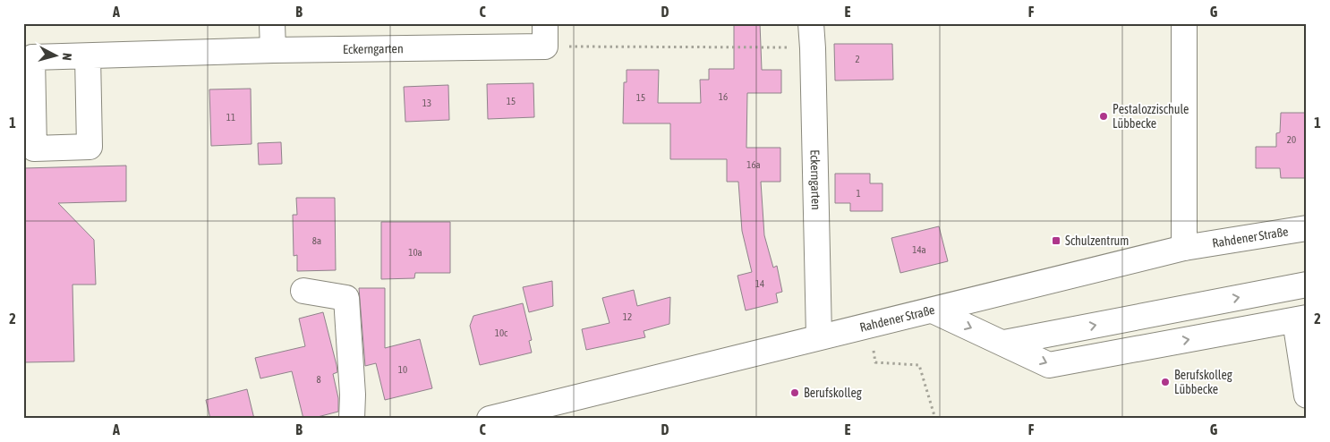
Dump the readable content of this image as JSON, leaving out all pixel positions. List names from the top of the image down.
{
  "streets": {
    "street": ["Eckerngarten", "Rahdener Straße"]
  },
  "crossings": [
    ["Eckerngarten", "Rahdener Straße"]
  ],
  "places": {
    "other": ["Pestalozzischule Lübbecke", "Berufskolleg Lübbecke", "Berufskolleg"],
    "transit": ["Schulzentrum"]
  },
  "house_numbers": [
    "2",
    "16",
    "15",
    "15",
    "13",
    "11",
    "20",
    "16a",
    "1",
    "8a",
    "14a",
    "10a",
    "14",
    "12",
    "10c",
    "10",
    "8"
  ],
  "north": "right",
  "grid": {
    "columns": [
      "A",
      "B",
      "C",
      "D",
      "E",
      "F",
      "G"
    ],
    "rows": ["1", "2"]
  }
}
